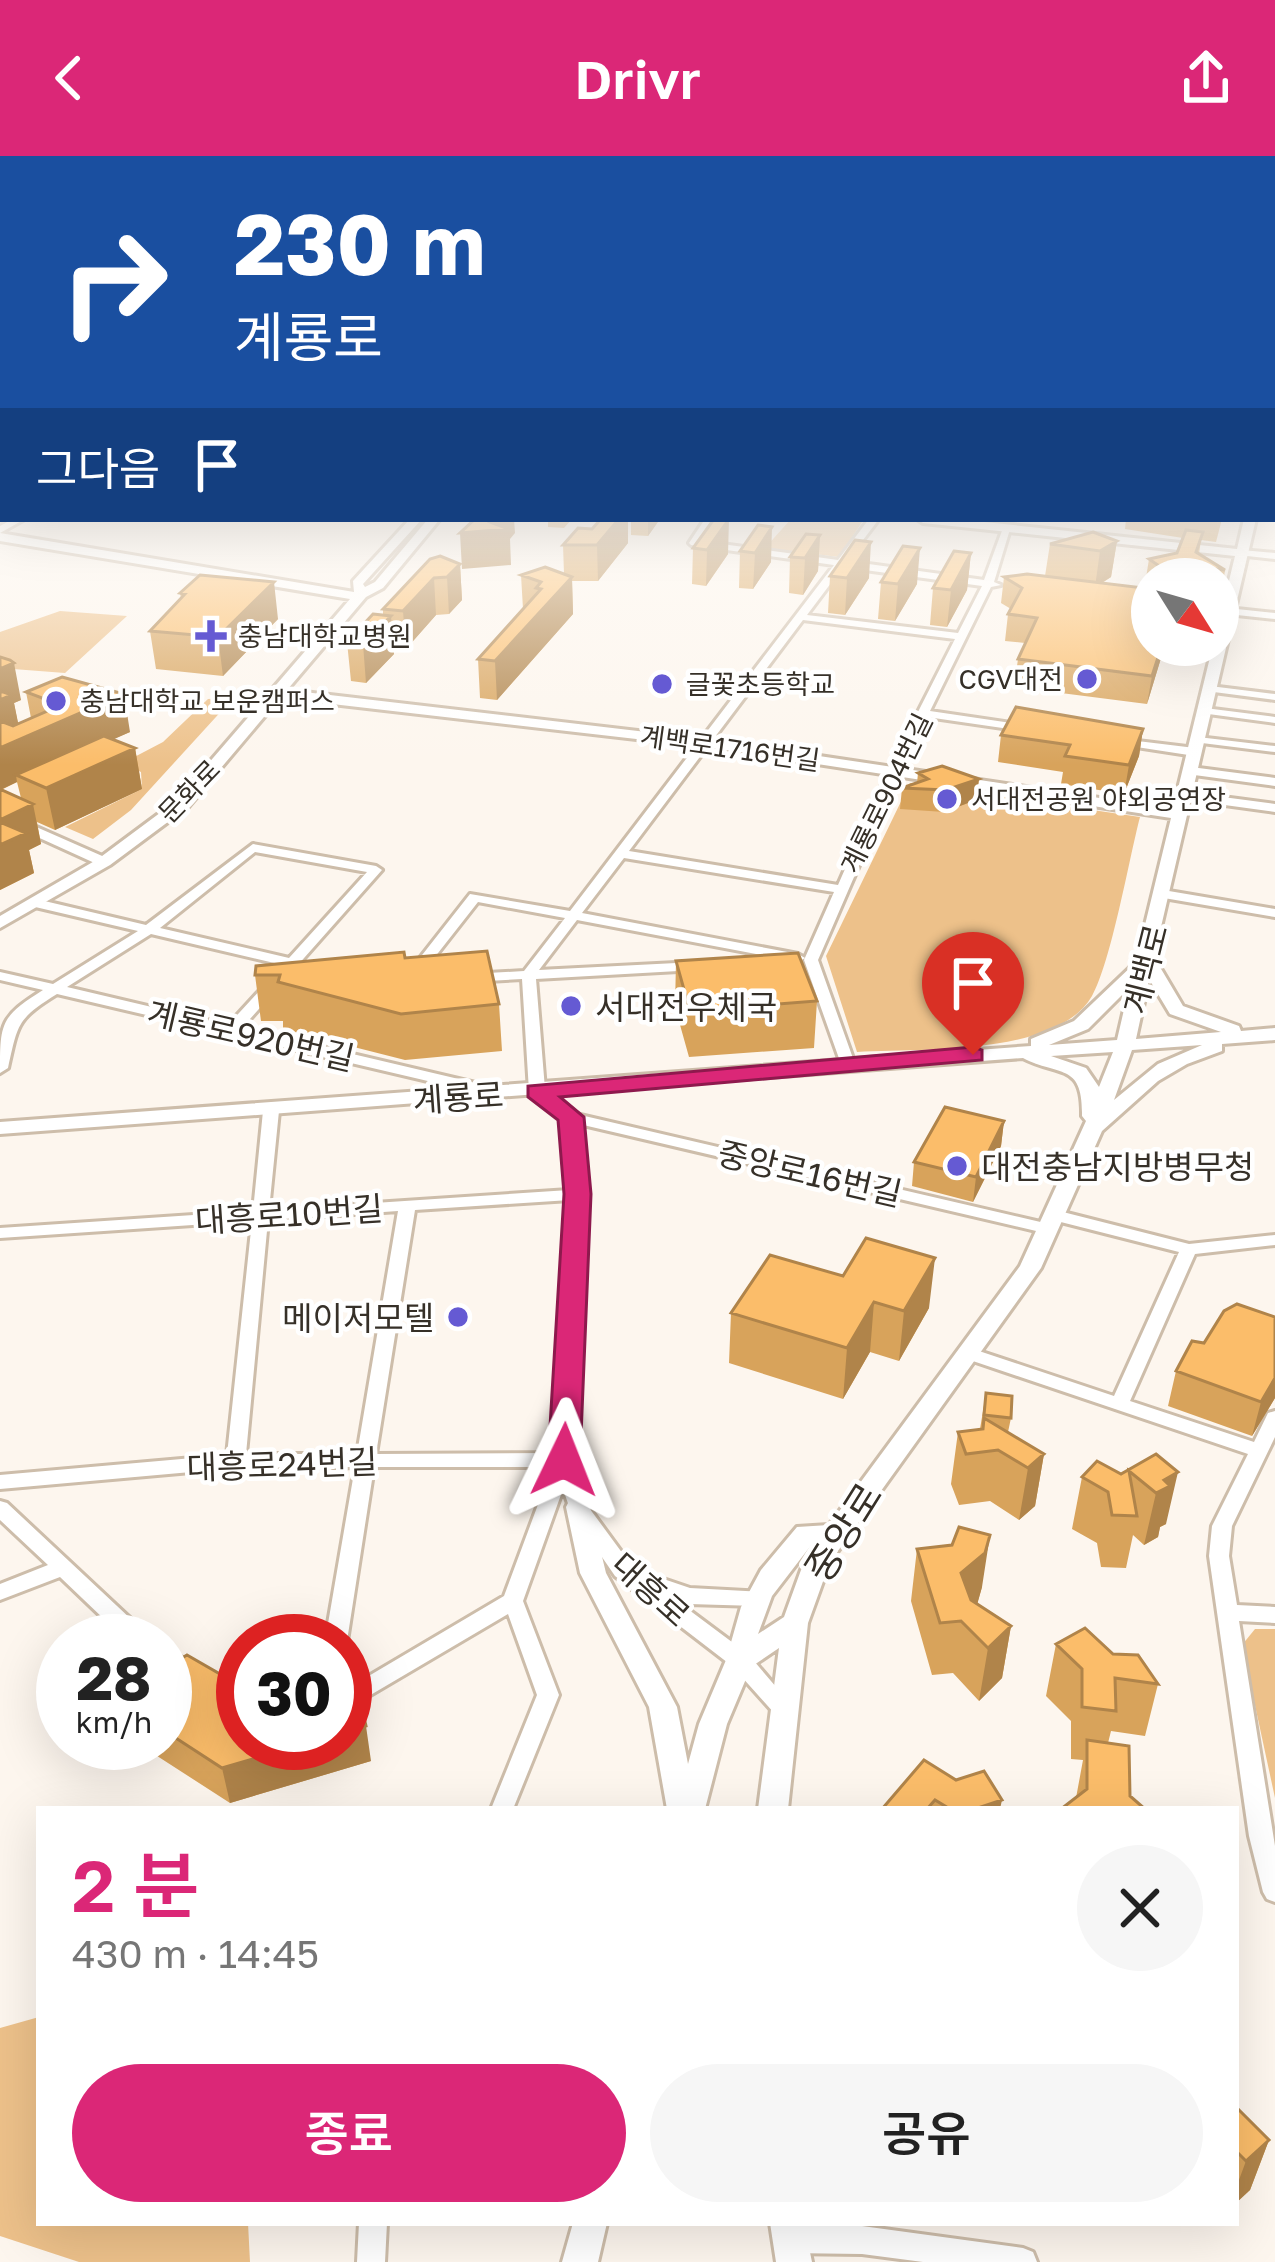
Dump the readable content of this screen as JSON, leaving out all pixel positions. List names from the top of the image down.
{
  "streets": {
    "main road": [
      "계백로1716번길",
      "문화로",
      "계백로",
      "계룡로",
      "중앙로"
    ],
    "street": [
      "계룡로904번길",
      "계룡로920번길",
      "중앙로16번길",
      "대흥로10번길",
      "대흥로24번길",
      "대흥로"
    ]
  },
  "crossings": [
    ["계백로1716번길", "문화로"],
    ["계백로1716번길", "계룡로904번길"],
    ["계백로1716번길", "계백로"],
    ["계백로", "계룡로"],
    ["계백로", "중앙로"],
    ["계룡로920번길", "계룡로"],
    ["계룡로", "중앙로"],
    ["중앙로16번길", "중앙로"],
    ["중앙로16번길", "대흥로"],
    ["대흥로10번길", "대흥로"],
    ["대흥로24번길", "대흥로"],
    ["중앙로", "대흥로"]
  ],
  "places": {
    "health": ["충남대학교병원"],
    "other": [
      "CGV대전",
      "글꽃초등학교",
      "충남대학교 보운캠퍼스",
      "서대전공원 야외공연장",
      "서대전우체국",
      "대전충남지방병무청",
      "메이저모텔"
    ]
  },
  "north": "bottom right",
  "page": {
    "header": "Drivr",
    "turn": ["230 m", "계룡로"],
    "then": "그다음",
    "speed": "28 km/h",
    "limit": "30",
    "heading": ["2 분", "430 m · 14:45"],
    "buttons": ["종료", "공유"]
  }
}
